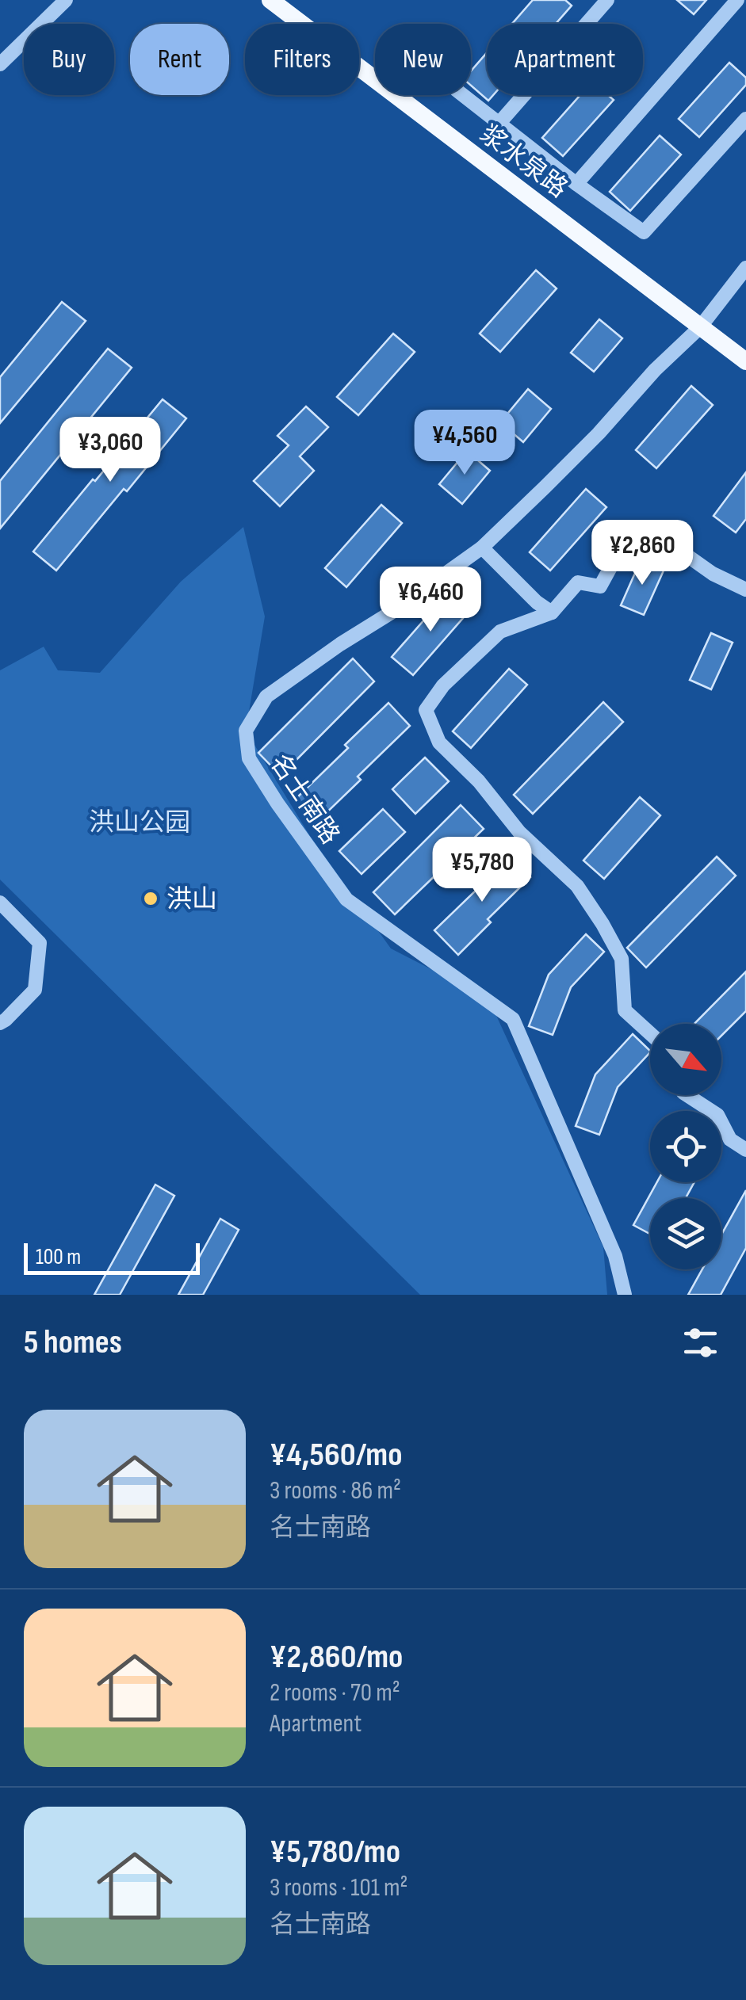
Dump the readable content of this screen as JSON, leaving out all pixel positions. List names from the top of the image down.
{
  "streets": {
    "main road": ["浆水泉路"],
    "street": ["名士南路"]
  },
  "crossings": [
    ["浆水泉路", "名士南路"]
  ],
  "parks": ["洪山公园"],
  "places": ["洪山"],
  "scale_bar": "100 m",
  "north": "bottom right",
  "page": {
    "chip": [
      "Buy",
      "Rent",
      "Filters",
      "New",
      "Apartment"
    ],
    "price": [
      "¥4,560",
      "¥3,060",
      "¥2,860",
      "¥6,460",
      "¥5,780"
    ],
    "scale": "100 m",
    "heading": "5 homes",
    "list": [
      {
        "name": "¥4,560/mo",
        "note": "3 rooms · 86 m² · 名士南路"
      },
      {
        "name": "¥2,860/mo",
        "note": "2 rooms · 70 m² · Apartment"
      },
      {
        "name": "¥5,780/mo",
        "note": "3 rooms · 101 m² · 名士南路"
      }
    ]
  }
}
